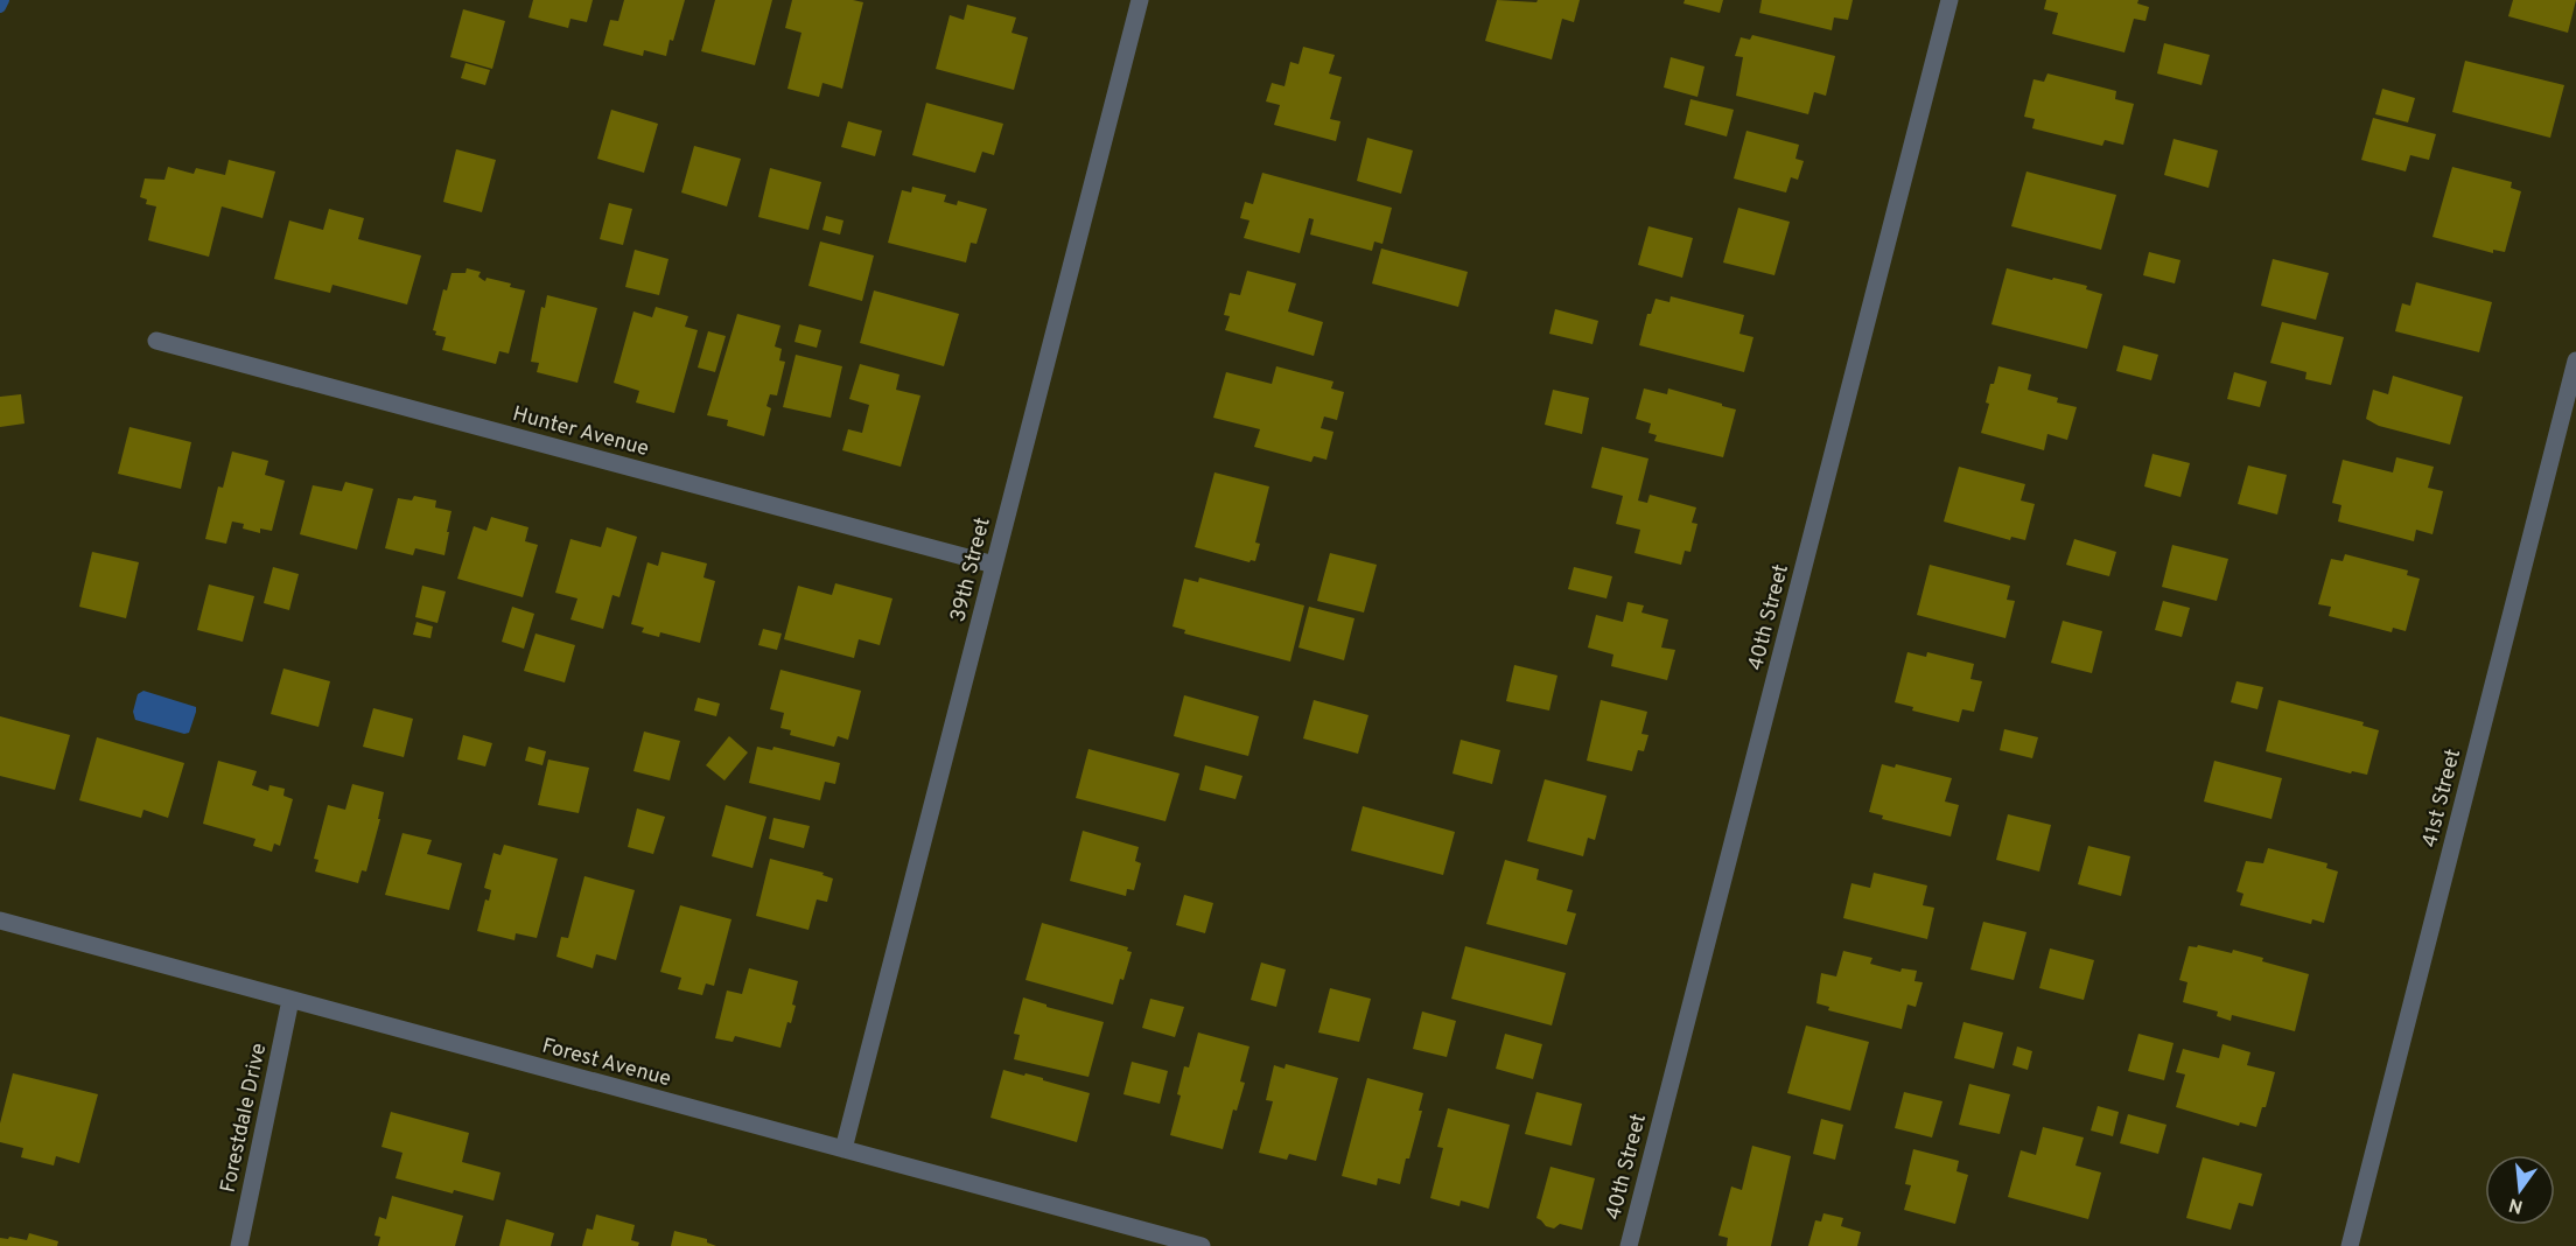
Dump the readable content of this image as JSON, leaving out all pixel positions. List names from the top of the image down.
{
  "streets": {
    "street": [
      "Hunter Avenue",
      "39th Street",
      "40th Street",
      "41st Street",
      "Forest Avenue",
      "Forestdale Drive"
    ]
  },
  "crossings": [
    ["Hunter Avenue", "39th Street"],
    ["39th Street", "Forest Avenue"],
    ["Forest Avenue", "Forestdale Drive"]
  ],
  "north": "bottom"
}
